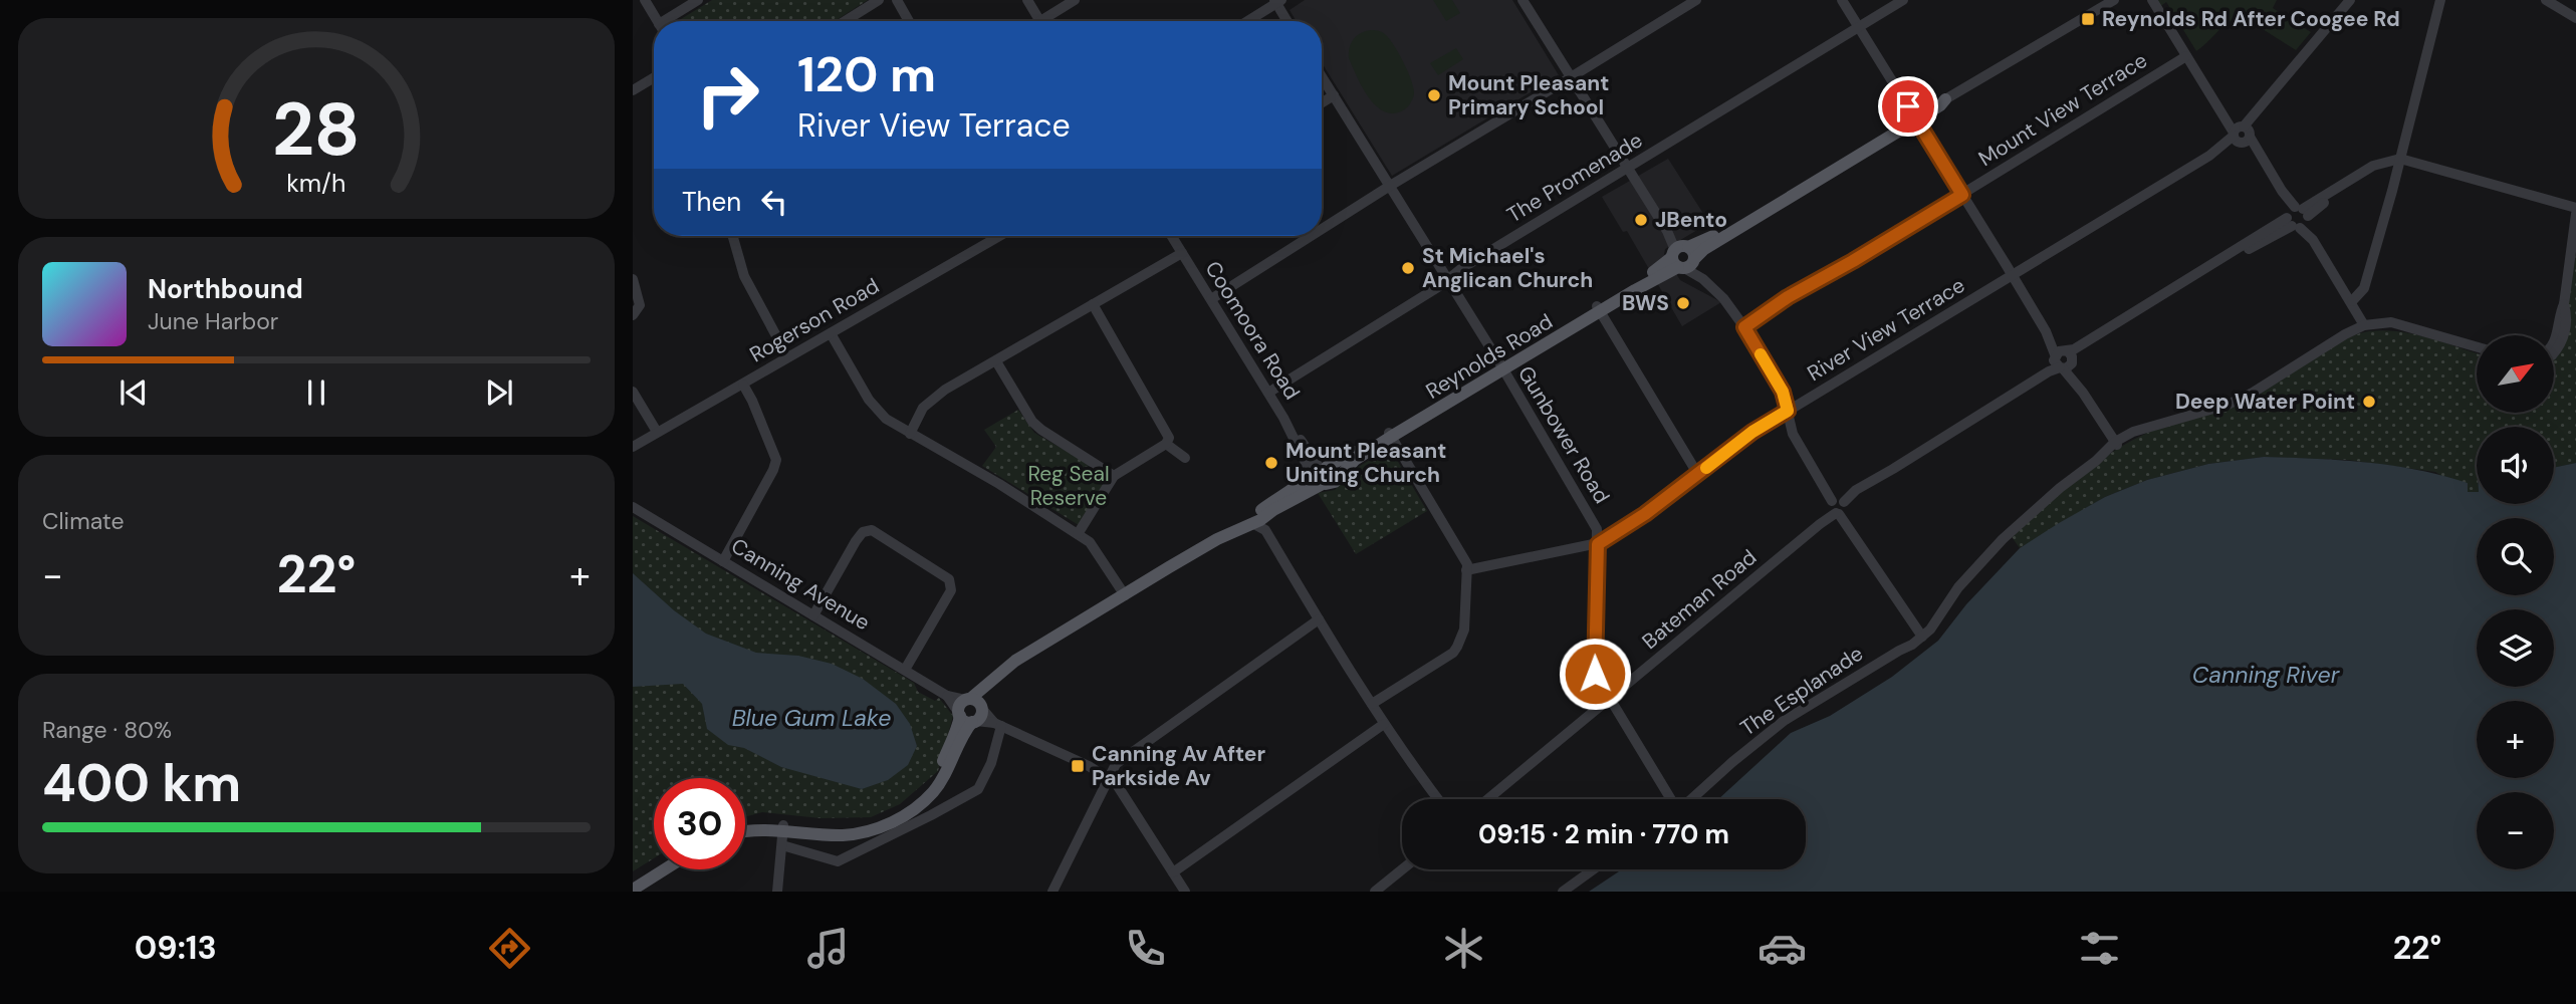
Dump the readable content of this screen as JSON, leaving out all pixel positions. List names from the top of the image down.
{
  "streets": {
    "main road": ["Reynolds Road"],
    "street": [
      "Mount View Terrace",
      "The Promenade",
      "Rogerson Road",
      "River View Terrace",
      "Coomoora Road",
      "Gunbower Road",
      "Canning Avenue",
      "Bateman Road",
      "The Esplanade"
    ]
  },
  "crossings": [
    ["The Promenade", "Coomoora Road"],
    ["The Promenade", "Gunbower Road"],
    ["River View Terrace", "Gunbower Road"],
    ["Coomoora Road", "Reynolds Road"],
    ["Reynolds Road", "Gunbower Road"],
    ["Reynolds Road", "Canning Avenue"],
    ["Gunbower Road", "Bateman Road"]
  ],
  "water": ["Canning River", "Blue Gum Lake"],
  "parks": ["Reg Seal Reserve"],
  "places": {
    "transit": ["Reynolds Rd After Coogee Rd", "Canning Av After Parkside Av"],
    "other": [
      "Mount Pleasant Primary School",
      "JBento",
      "St Michael's Anglican Church",
      "BWS",
      "Deep Water Point",
      "Mount Pleasant Uniting Church"
    ]
  },
  "north": "top right",
  "page": {
    "turn": ["120 m", "River View Terrace"],
    "then": "Then",
    "song": ["Northbound", "June Harbor"],
    "map_buttons": ["+", "−"],
    "tile": [
      "Climate",
      ["Range · 80%", "400 km"]
    ],
    "heat": ["−", "22°", "+"],
    "limit": "30",
    "trip": "09:15 · 2 min · 770 m",
    "tabs": ["09:13", "22°"],
    "gauge": ["28", "km/h"]
  }
}
